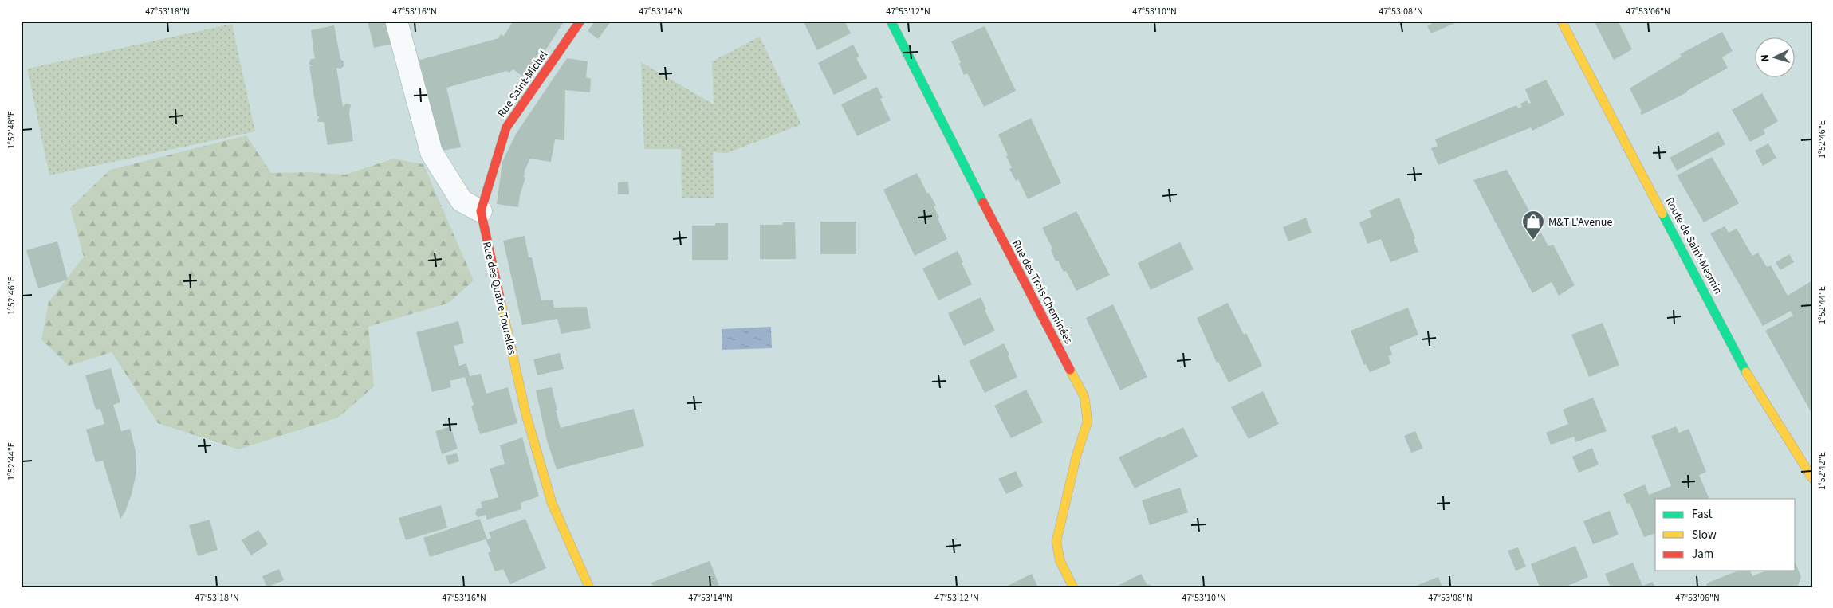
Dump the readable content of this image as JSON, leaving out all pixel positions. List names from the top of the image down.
{
  "streets": {
    "street": [
      "Rue Saint-Michel",
      "Route de Saint-Mesmin",
      "Rue des Trois Cheminées",
      "Rue des Quatre Tourelles"
    ]
  },
  "crossings": [
    ["Rue Saint-Michel", "Rue des Quatre Tourelles"]
  ],
  "places": {
    "shop": ["M&T L'Avenue"]
  },
  "legend": ["Fast", "Slow", "Jam"],
  "north": "left",
  "coordinates": [
    "47°53'18\"N",
    "47°53'16\"N",
    "47°53'14\"N",
    "47°53'12\"N",
    "47°53'10\"N",
    "47°53'08\"N",
    "47°53'06\"N",
    "1°52'48\"E",
    "1°52'46\"E",
    "1°52'44\"E",
    "1°52'42\"E"
  ]
}
